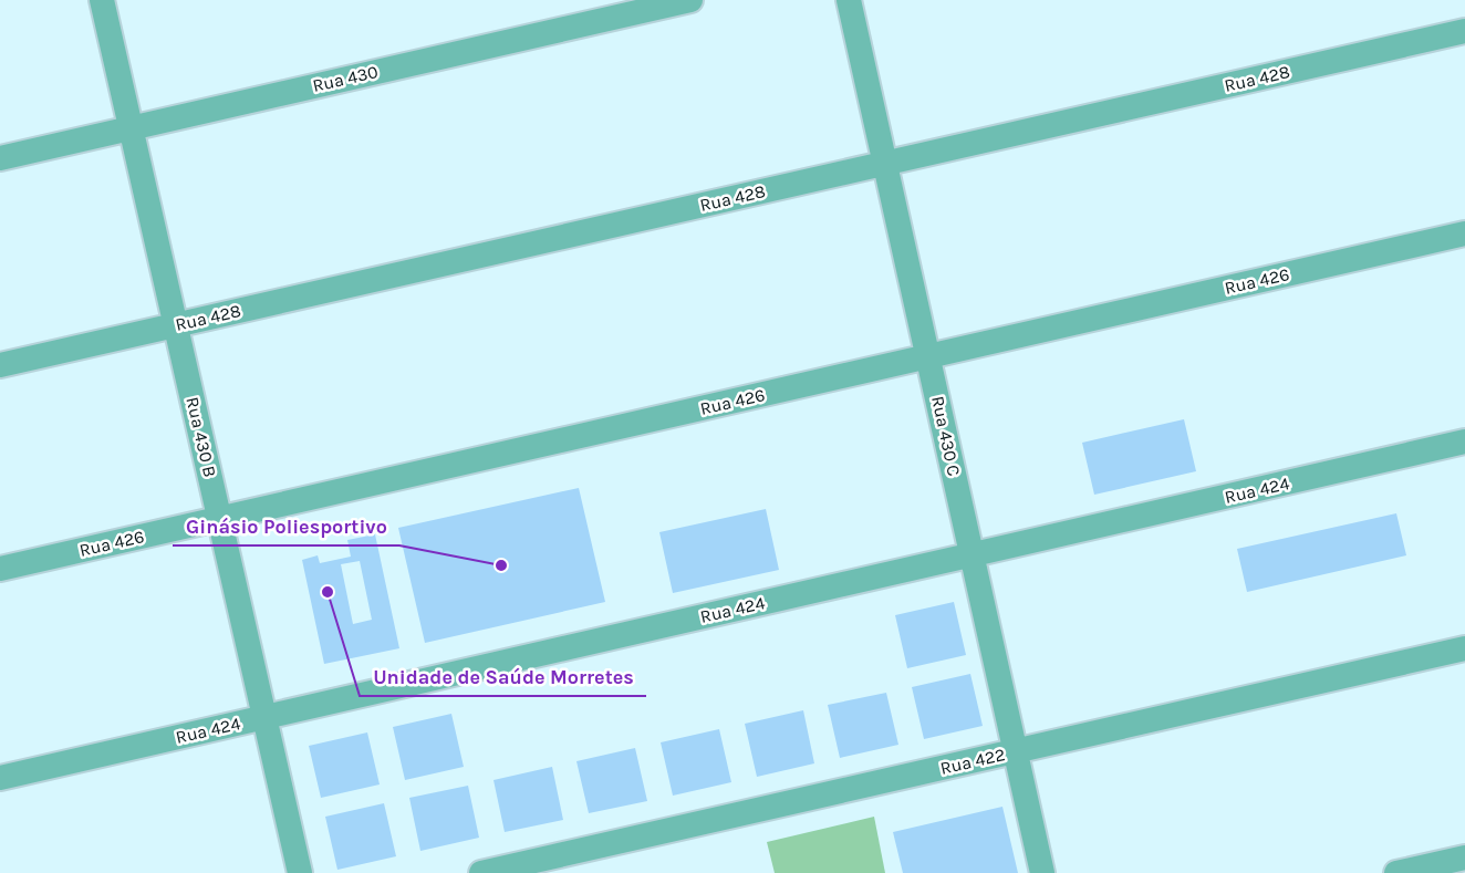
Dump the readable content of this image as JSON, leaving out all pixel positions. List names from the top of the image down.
{
  "streets": {
    "street": [
      "Rua 430",
      "Rua 428",
      "Rua 426",
      "Rua 430 C",
      "Rua 430 B",
      "Rua 424",
      "Rua 422"
    ]
  },
  "crossings": [
    ["Rua 430", "Rua 430 B"],
    ["Rua 428", "Rua 430 C"],
    ["Rua 428", "Rua 430 B"],
    ["Rua 426", "Rua 430 C"],
    ["Rua 426", "Rua 430 B"],
    ["Rua 430 C", "Rua 424"],
    ["Rua 430 C", "Rua 422"],
    ["Rua 430 B", "Rua 424"]
  ],
  "places": ["Ginásio Poliesportivo", "Unidade de Saúde Morretes"]
}
